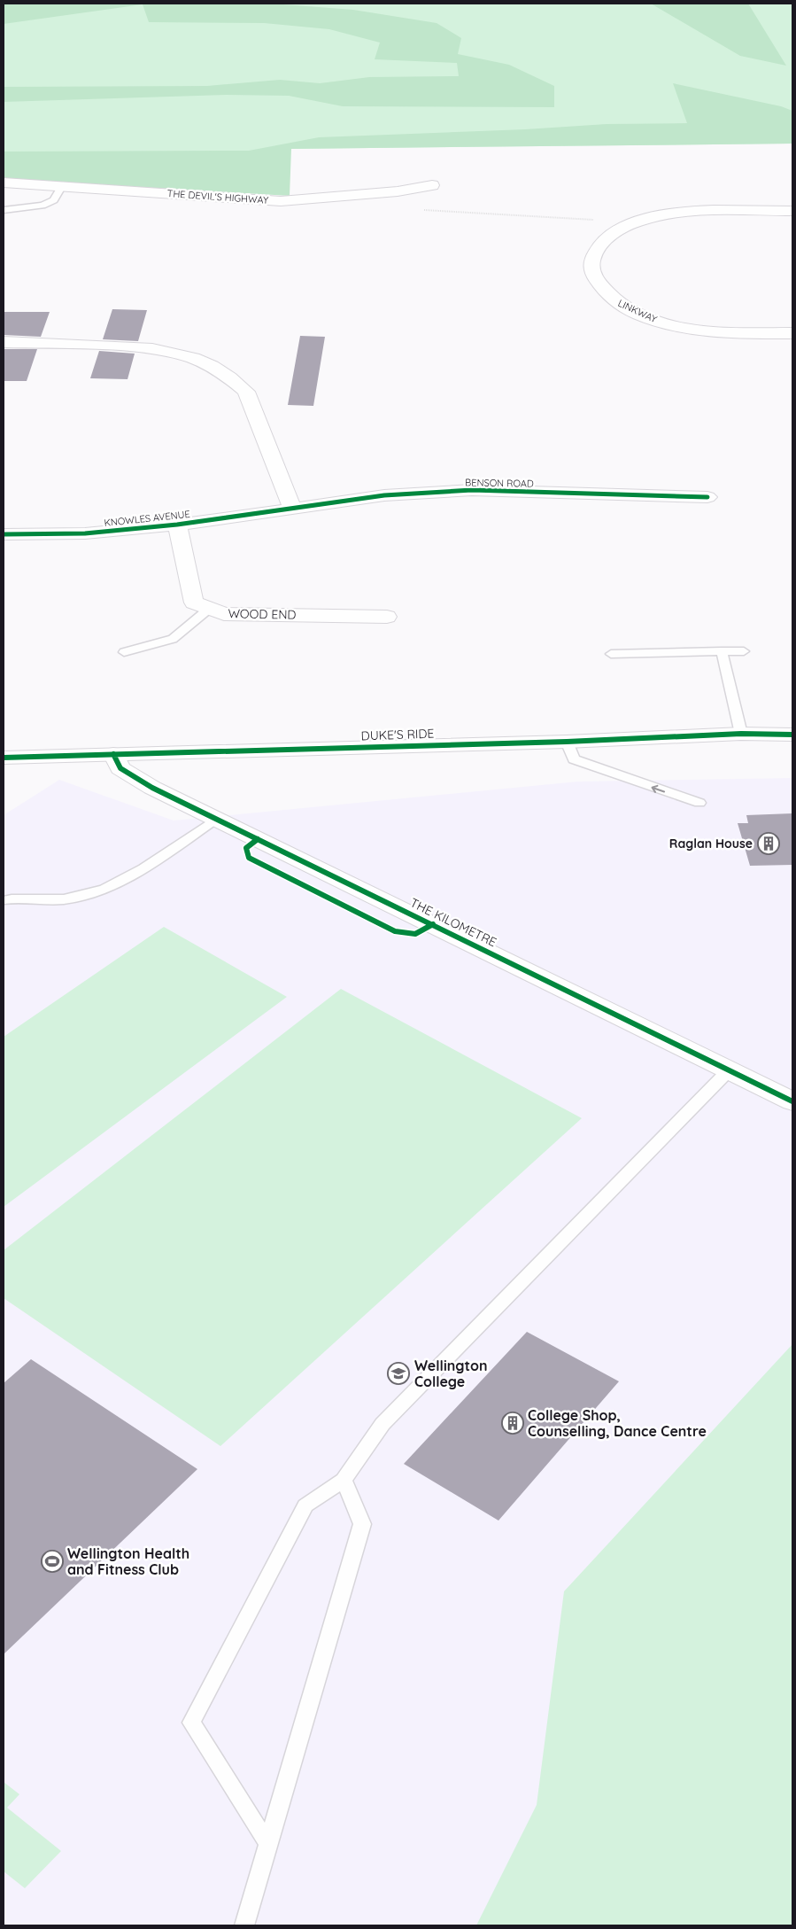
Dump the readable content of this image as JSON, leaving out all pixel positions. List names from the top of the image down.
{
  "streets": {
    "street": [
      "THE DEVIL'S HIGHWAY",
      "LINKWAY",
      "BENSON ROAD",
      "KNOWLES AVENUE",
      "WOOD END",
      "DUKE'S RIDE",
      "THE KILOMETRE"
    ]
  },
  "crossings": [
    ["BENSON ROAD", "KNOWLES AVENUE"],
    ["KNOWLES AVENUE", "WOOD END"],
    ["DUKE'S RIDE", "THE KILOMETRE"]
  ],
  "places": {
    "building": ["Raglan House", "College Shop, Counselling, Dance Centre"],
    "school or university": ["Wellington College"],
    "sports": ["Wellington Health and Fitness Club"]
  }
}
